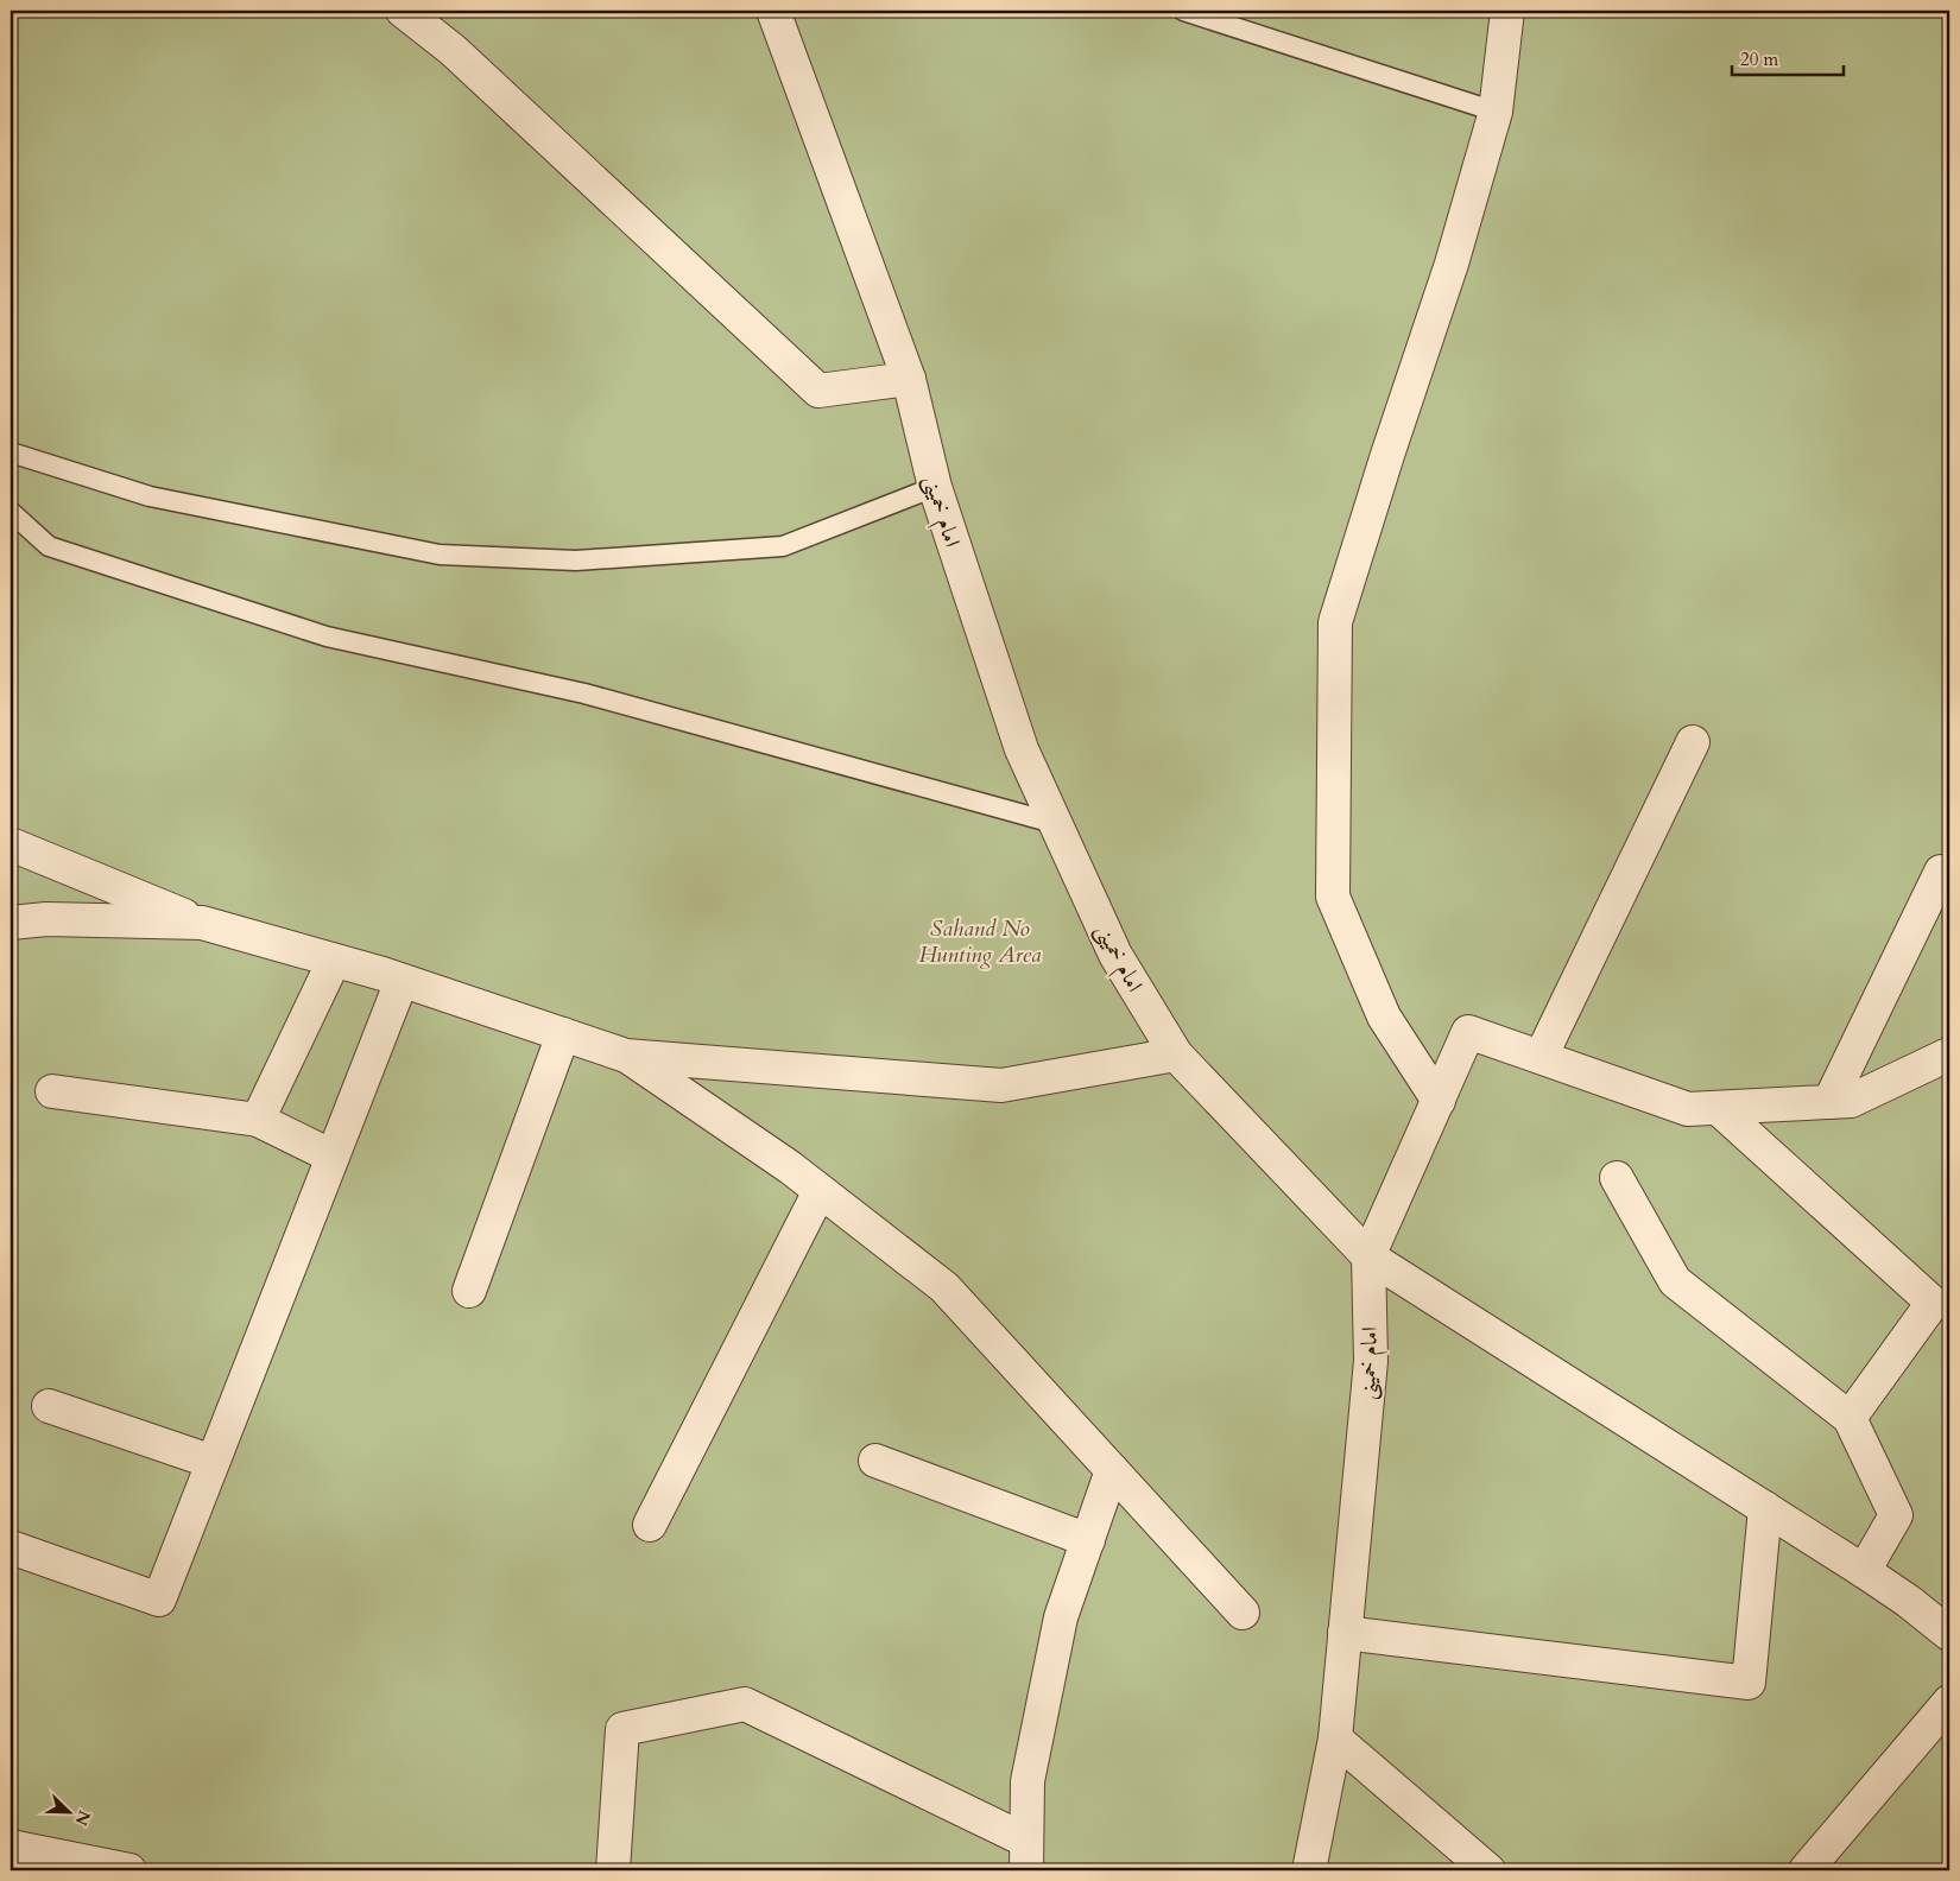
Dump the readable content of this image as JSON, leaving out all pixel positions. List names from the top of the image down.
{
  "streets": {
    "street": ["امام خمینی"]
  },
  "parks": ["Sahand No Hunting Area"],
  "scale_bar": "20 m",
  "north": "bottom right"
}
